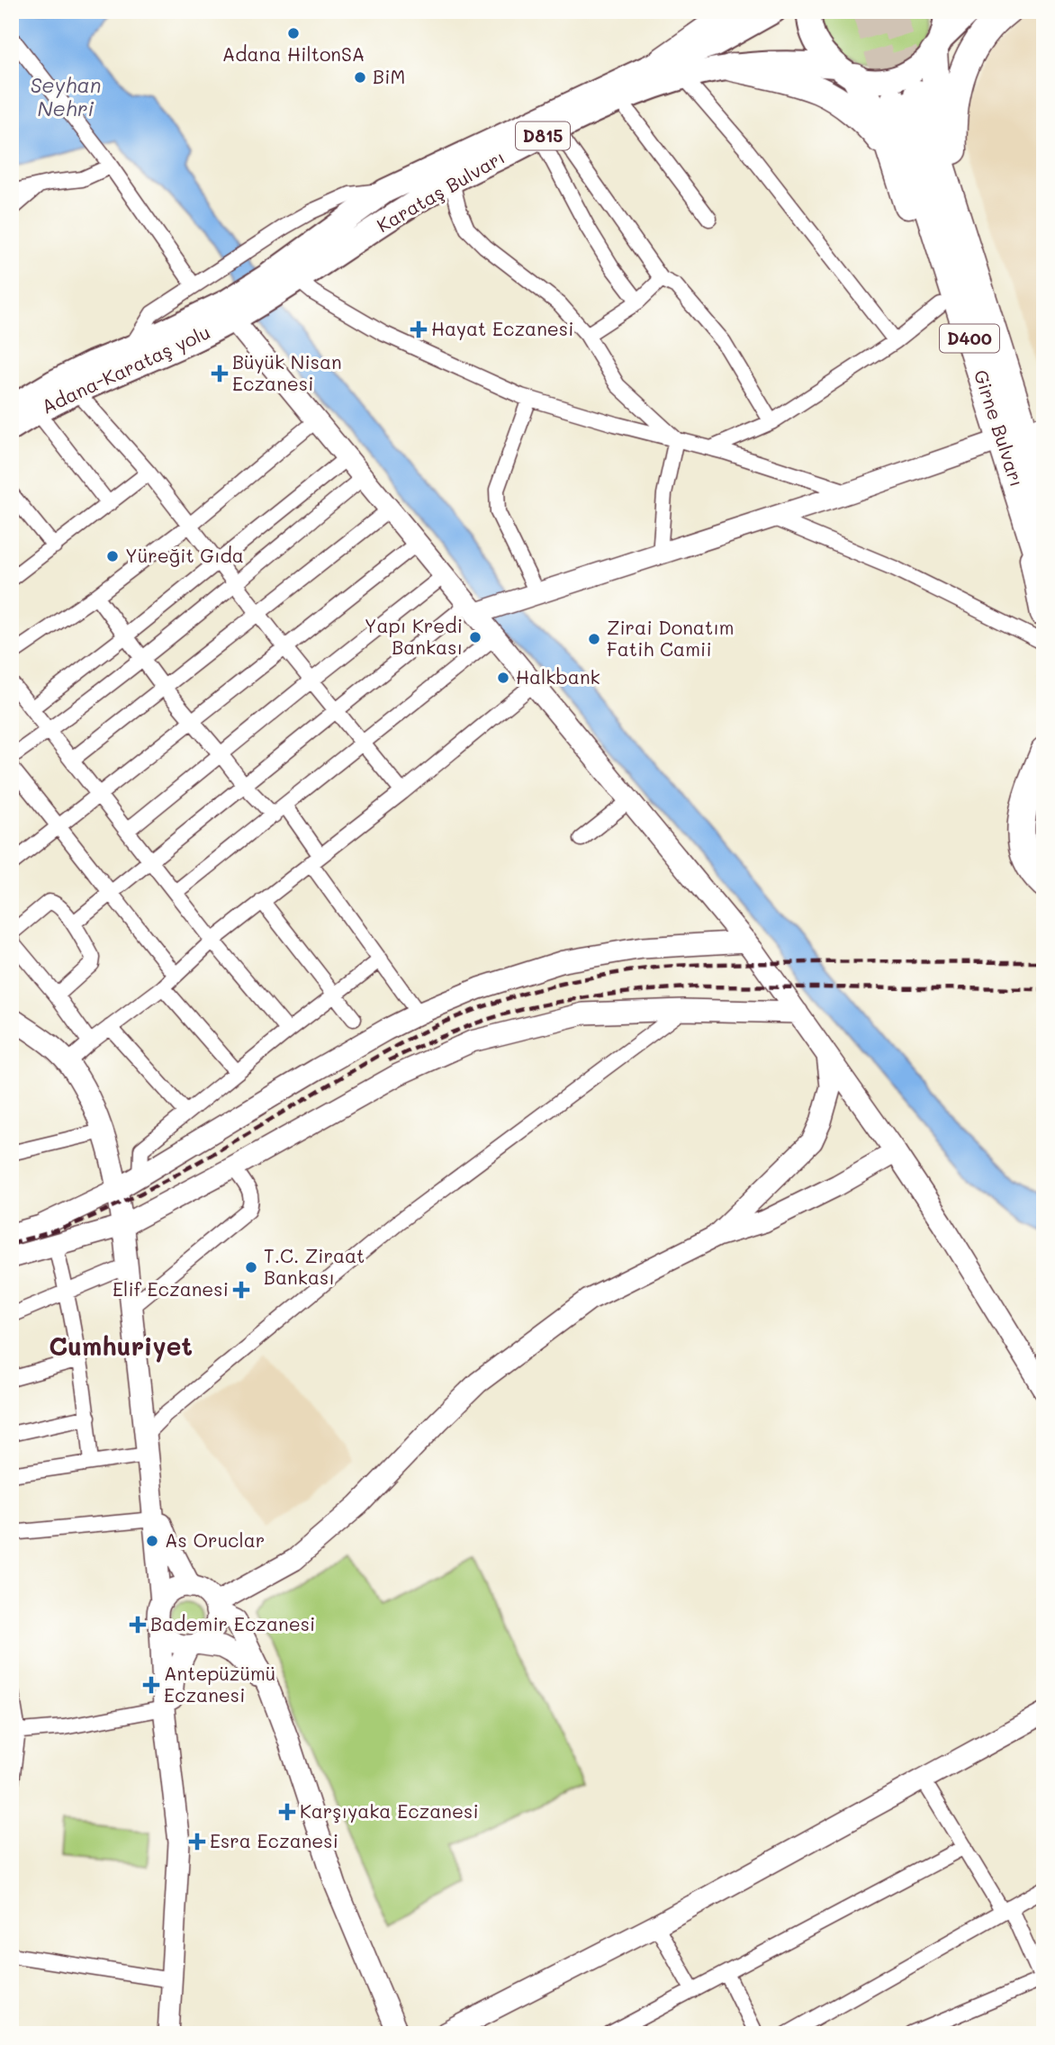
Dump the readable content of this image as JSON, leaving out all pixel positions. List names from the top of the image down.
{
  "streets": {
    "highway": ["D400", "Girne Bulvarı"],
    "main road": ["D815", "Karataş Bulvarı", "Adana-Karataş yolu"]
  },
  "crossings": [
    ["Karataş Bulvarı", "Adana-Karataş yolu"]
  ],
  "districts": ["Cumhuriyet"],
  "water": ["Seyhan Nehri"],
  "places": {
    "other": [
      "Adana HiltonSA",
      "BiM",
      "Yüreğit Gıda",
      "Yapı Kredi Bankası",
      "Zirai Donatım Fatih Camii",
      "Halkbank",
      "T.C. Ziraat Bankası",
      "As Oruclar"
    ],
    "health": [
      "Hayat Eczanesi",
      "Büyük Nisan Eczanesi",
      "Elif Eczanesi",
      "Bademir Eczanesi",
      "Antepüzümü Eczanesi",
      "Karşıyaka Eczanesi",
      "Esra Eczanesi"
    ]
  }
}
